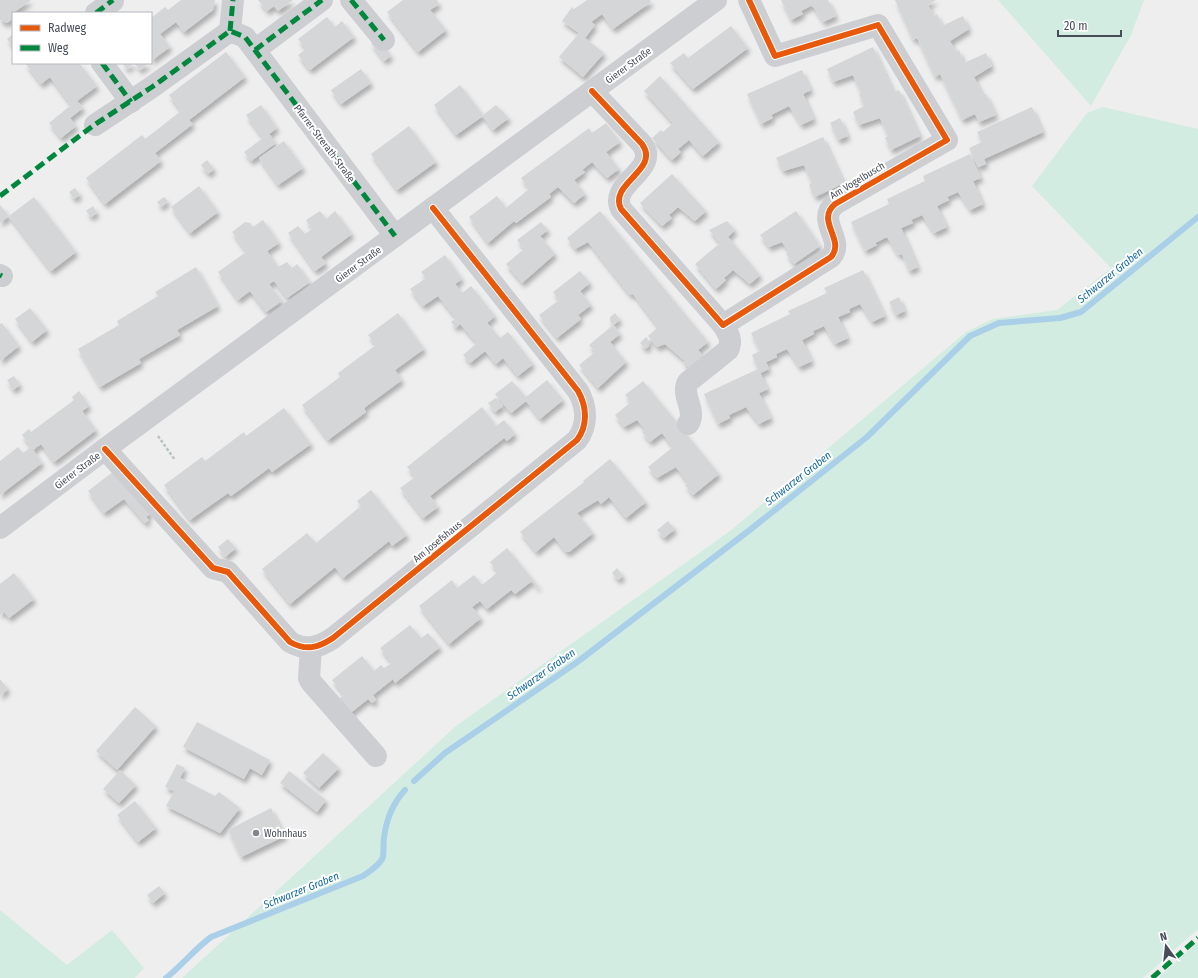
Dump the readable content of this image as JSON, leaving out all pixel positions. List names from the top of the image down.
{
  "streets": {
    "street": [
      "Gierer Straße",
      "Pfarrer-Strerath-Straße",
      "Am Vogelbusch",
      "Am Josefshaus"
    ]
  },
  "crossings": [
    ["Gierer Straße", "Pfarrer-Strerath-Straße"],
    ["Gierer Straße", "Am Josefshaus"]
  ],
  "water": ["Schwarzer Graben"],
  "places": ["Wohnhaus"],
  "legend": ["Radweg", "Weg"],
  "scale_bar": "20 m",
  "north": "top"
}
